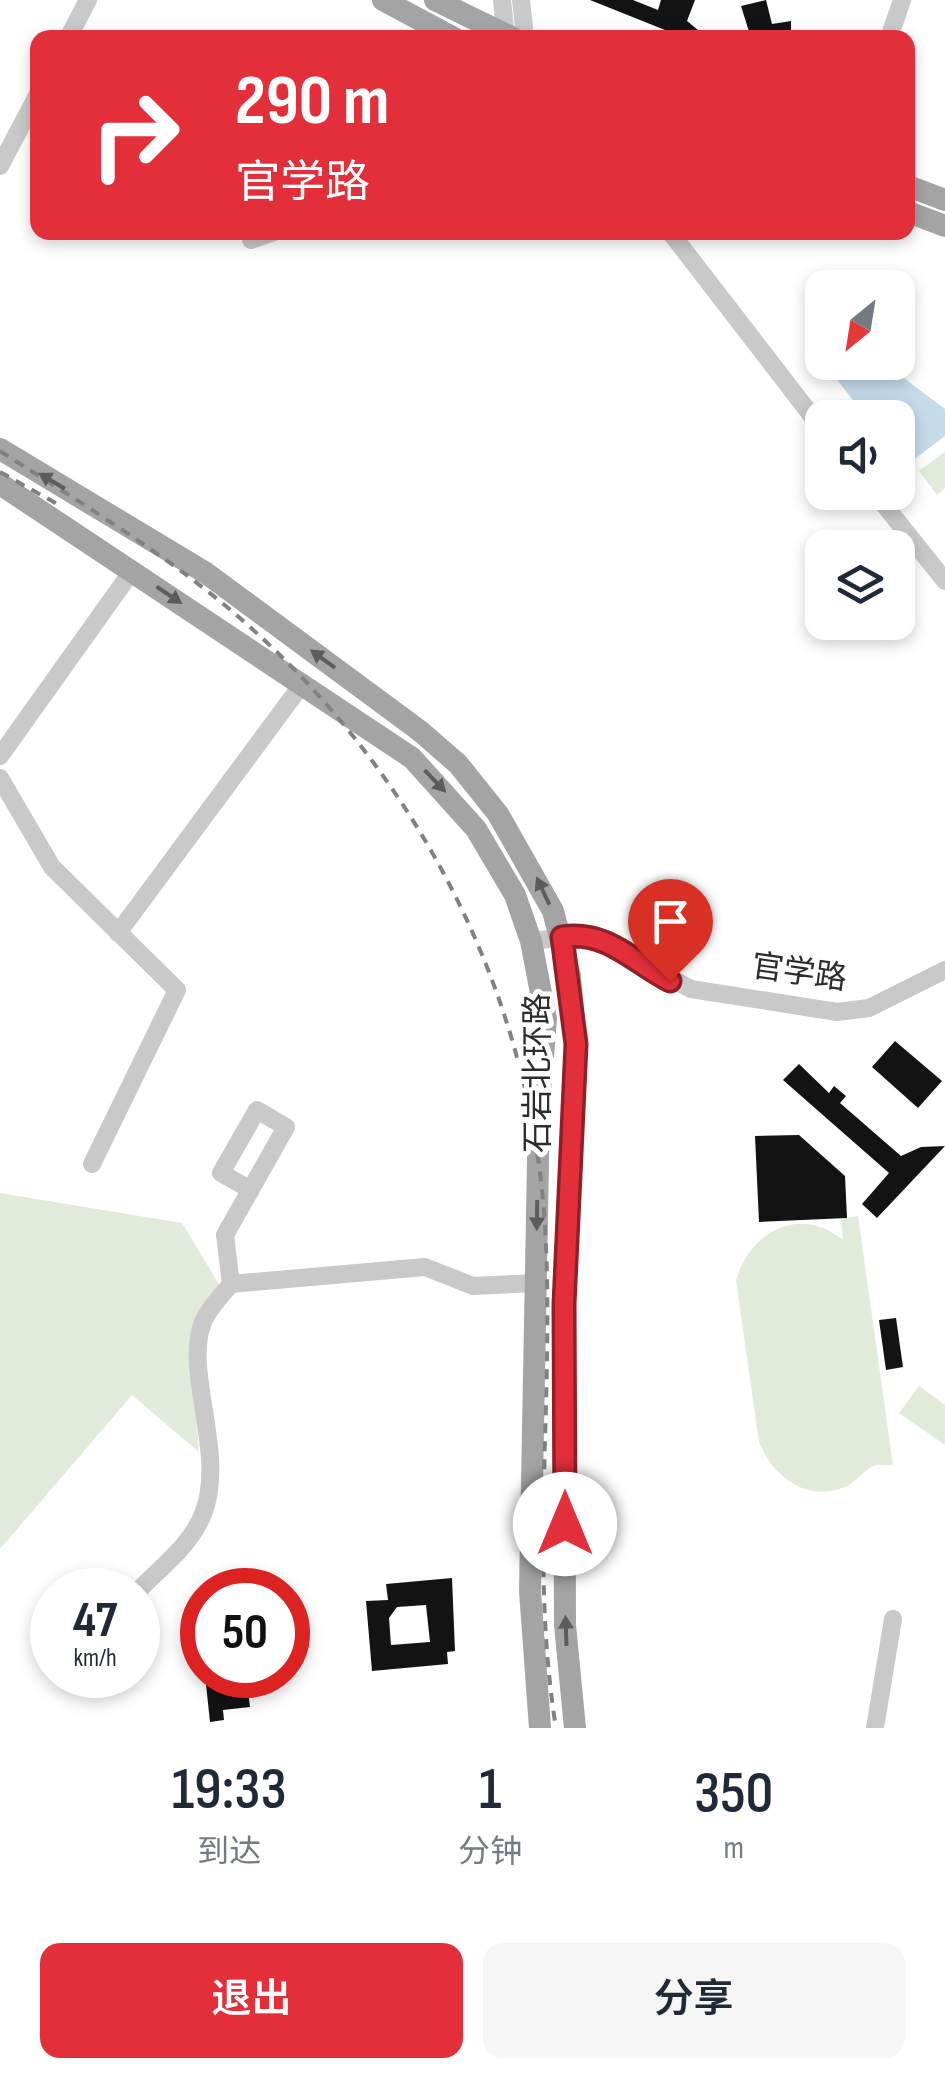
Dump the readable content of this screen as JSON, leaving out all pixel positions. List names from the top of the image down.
{
  "streets": {
    "main road": ["石岩北环路"],
    "street": ["官学路"]
  },
  "crossings": [
    ["官学路", "石岩北环路"]
  ],
  "north": "bottom left",
  "page": {
    "turn": ["290 m", "官学路"],
    "speed": "47 km/h",
    "limit": "50",
    "eta": [
      "19:33",
      "到达",
      "1",
      "分钟",
      "350",
      "m"
    ],
    "buttons": ["退出", "分享"]
  }
}
